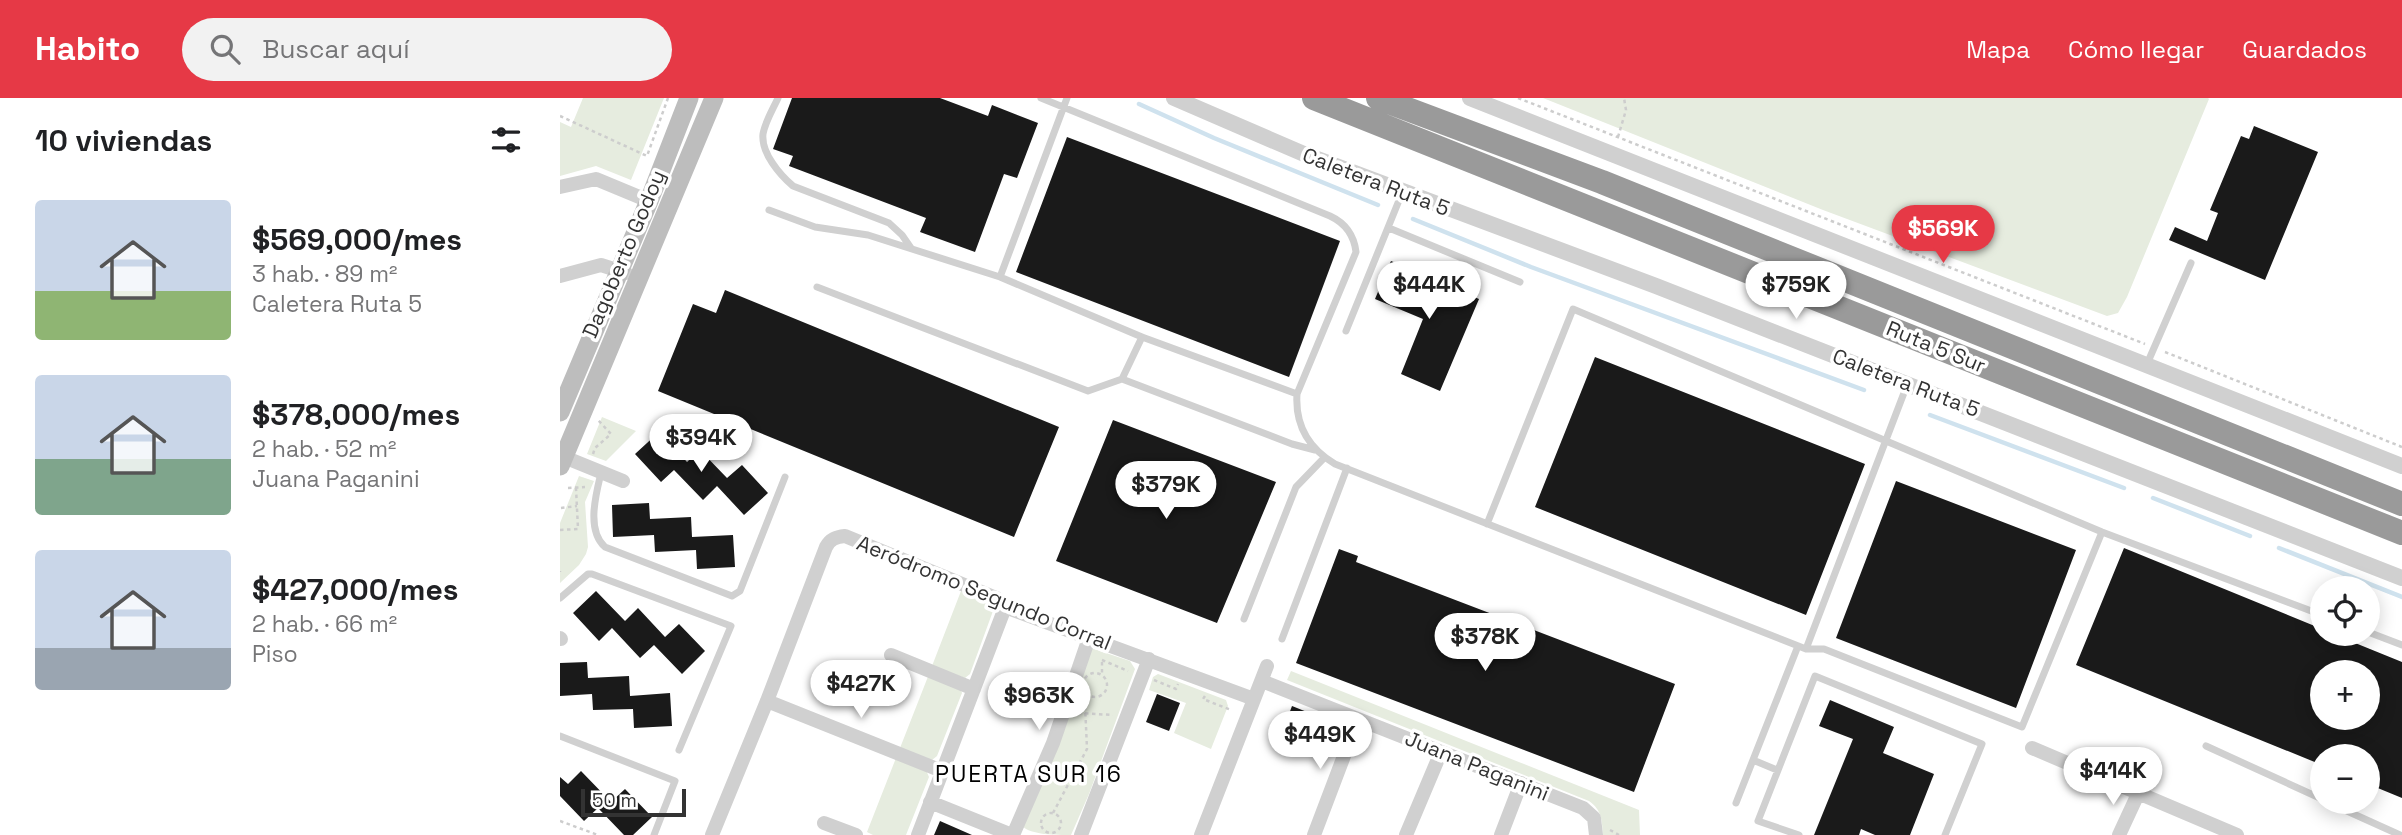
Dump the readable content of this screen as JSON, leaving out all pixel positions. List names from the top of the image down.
{
  "streets": {
    "highway": ["Ruta 5 Sur"],
    "main road": ["Dagoberto Godoy"],
    "street": ["Caletera Ruta 5", "Aeródromo Segundo Corral", "Juana Paganini"]
  },
  "districts": ["PUERTA SUR 16"],
  "scale_bar": "50 m",
  "page": {
    "header": "Habito",
    "search": "Buscar aquí",
    "nav": ["Mapa", "Cómo llegar", "Guardados"],
    "heading": "10 viviendas",
    "list": [
      {
        "name": "$569,000/mes",
        "note": "3 hab. · 89 m² · Caletera Ruta 5"
      },
      {
        "name": "$378,000/mes",
        "note": "2 hab. · 52 m² · Juana Paganini"
      },
      {
        "name": "$427,000/mes",
        "note": "2 hab. · 66 m² · Piso"
      }
    ],
    "price": [
      "$569K",
      "$444K",
      "$759K",
      "$394K",
      "$379K",
      "$378K",
      "$427K",
      "$963K",
      "$449K",
      "$414K"
    ],
    "map_buttons": ["+", "−"],
    "scale": "50 m"
  }
}
